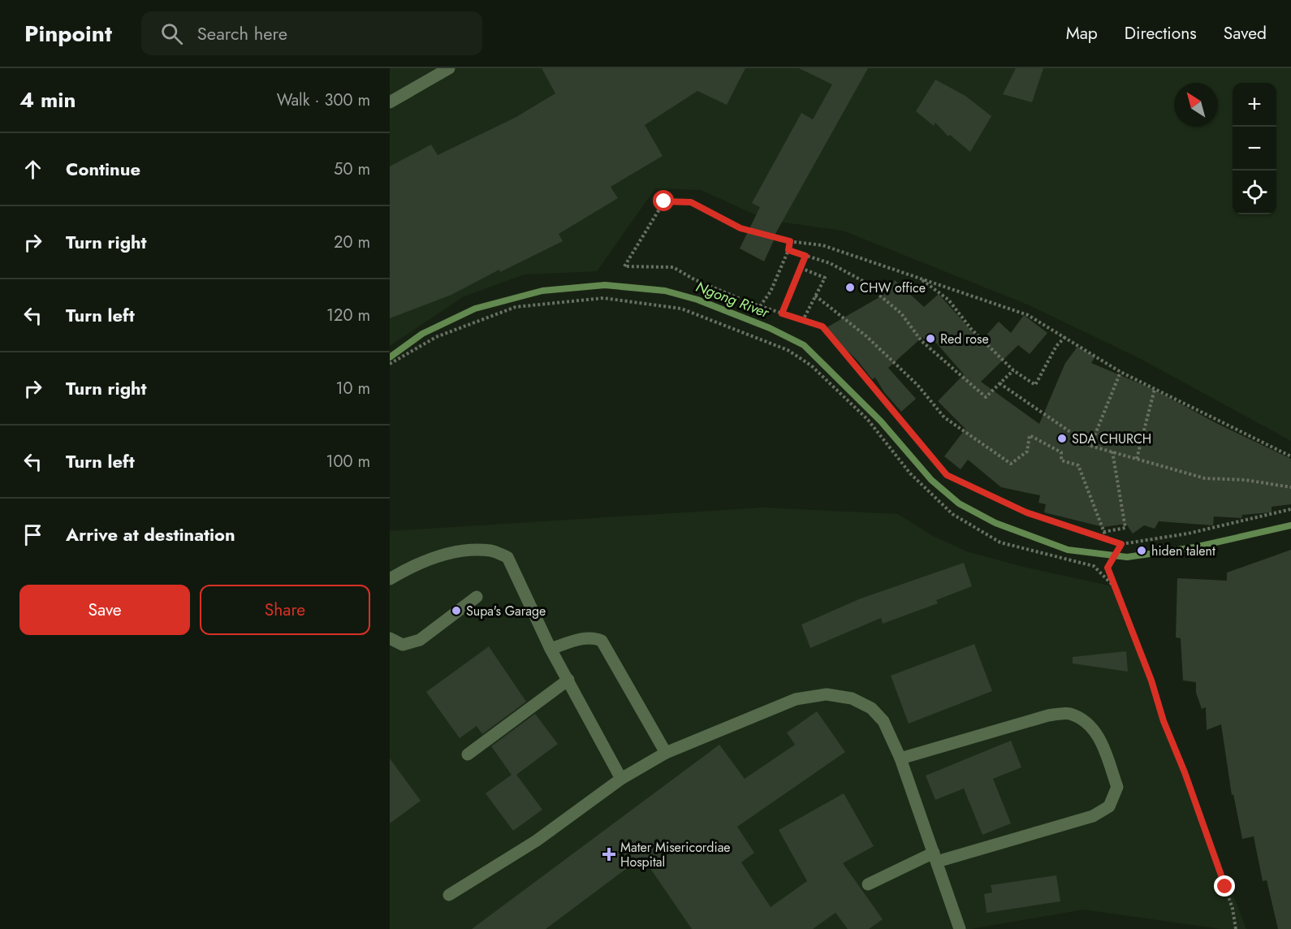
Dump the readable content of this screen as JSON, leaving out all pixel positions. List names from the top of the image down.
{
  "water": ["Ngong River"],
  "places": {
    "other": [
      "CHW office",
      "Red rose",
      "SDA CHURCH",
      "hiden talent",
      "Supa's Garage"
    ],
    "health": ["Mater Misericordiae Hospital"]
  },
  "north": "top left",
  "page": {
    "header": "Pinpoint",
    "search": "Search here",
    "nav": ["Map", "Directions", "Saved"],
    "heading": ["4 min", "Walk · 300 m"],
    "map_buttons": ["+", "−"],
    "list": [
      ["Continue", "50 m"],
      ["Turn right", "20 m"],
      ["Turn left", "120 m"],
      ["Turn right", "10 m"],
      ["Turn left", "100 m"],
      "Arrive at destination"
    ],
    "buttons": ["Save", "Share"]
  }
}
